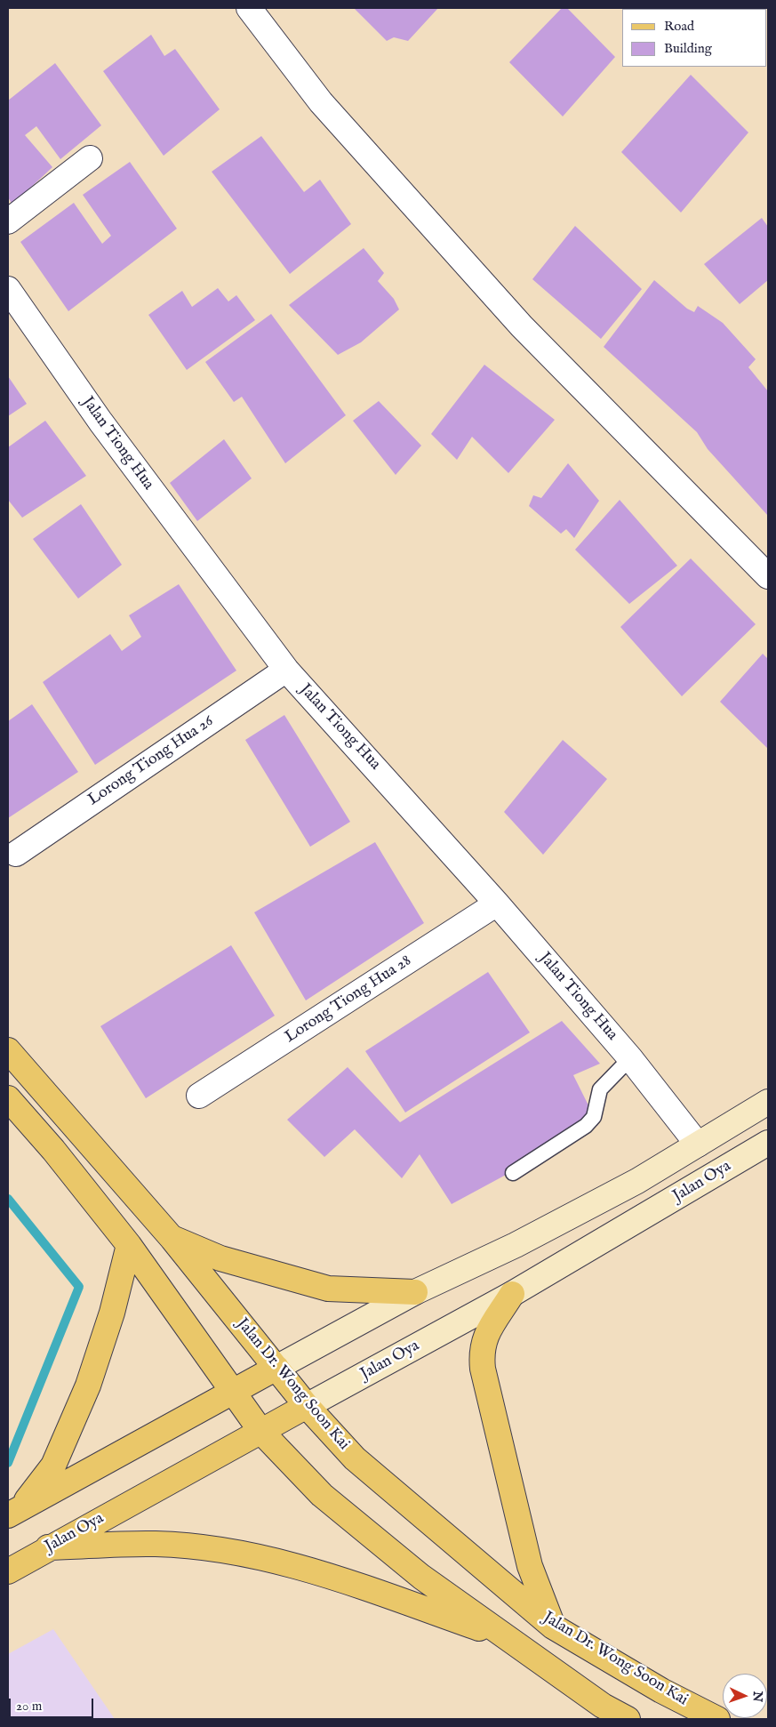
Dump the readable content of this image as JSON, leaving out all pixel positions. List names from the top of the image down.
{
  "streets": {
    "main road": ["Jalan Oya", "Jalan Dr. Wong Soon Kai"],
    "street": ["Jalan Tiong Hua", "Lorong Tiong Hua 26", "Lorong Tiong Hua 28"]
  },
  "crossings": [
    ["Jalan Tiong Hua", "Lorong Tiong Hua 26"],
    ["Jalan Tiong Hua", "Lorong Tiong Hua 28"],
    ["Jalan Oya", "Jalan Dr. Wong Soon Kai"]
  ],
  "legend": ["Road", "Building"],
  "scale_bar": "20 m",
  "north": "right"
}
